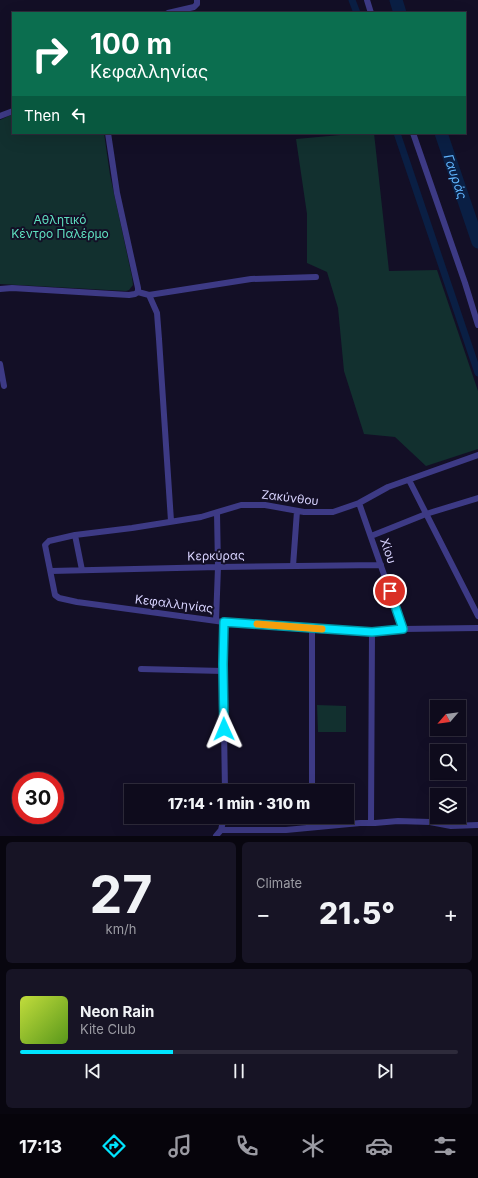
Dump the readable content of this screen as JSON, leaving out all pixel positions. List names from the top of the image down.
{
  "streets": {
    "street": [
      "Ζακύνθου",
      "Χίου",
      "Κερκύρας",
      "Κεφαλληνίας"
    ]
  },
  "crossings": [
    ["Ζακύνθου", "Χίου"],
    ["Ζακύνθου", "Κερκύρας"],
    ["Ζακύνθου", "Κεφαλληνίας"],
    ["Χίου", "Κερκύρας"],
    ["Χίου", "Κεφαλληνίας"],
    ["Κερκύρας", "Κεφαλληνίας"]
  ],
  "water": ["Γαυράς"],
  "parks": ["Αθλητικό Κέντρο Παλέρμο"],
  "north": "bottom left",
  "page": {
    "turn": ["100 m", "Κεφαλληνίας"],
    "then": "Then",
    "limit": "30",
    "trip": "17:14 · 1 min · 310 m",
    "tile": [
      ["27", "km/h"],
      "Climate"
    ],
    "heat": ["−", "21.5°", "+"],
    "song": ["Neon Rain", "Kite Club"],
    "tabs": "17:13"
  }
}
